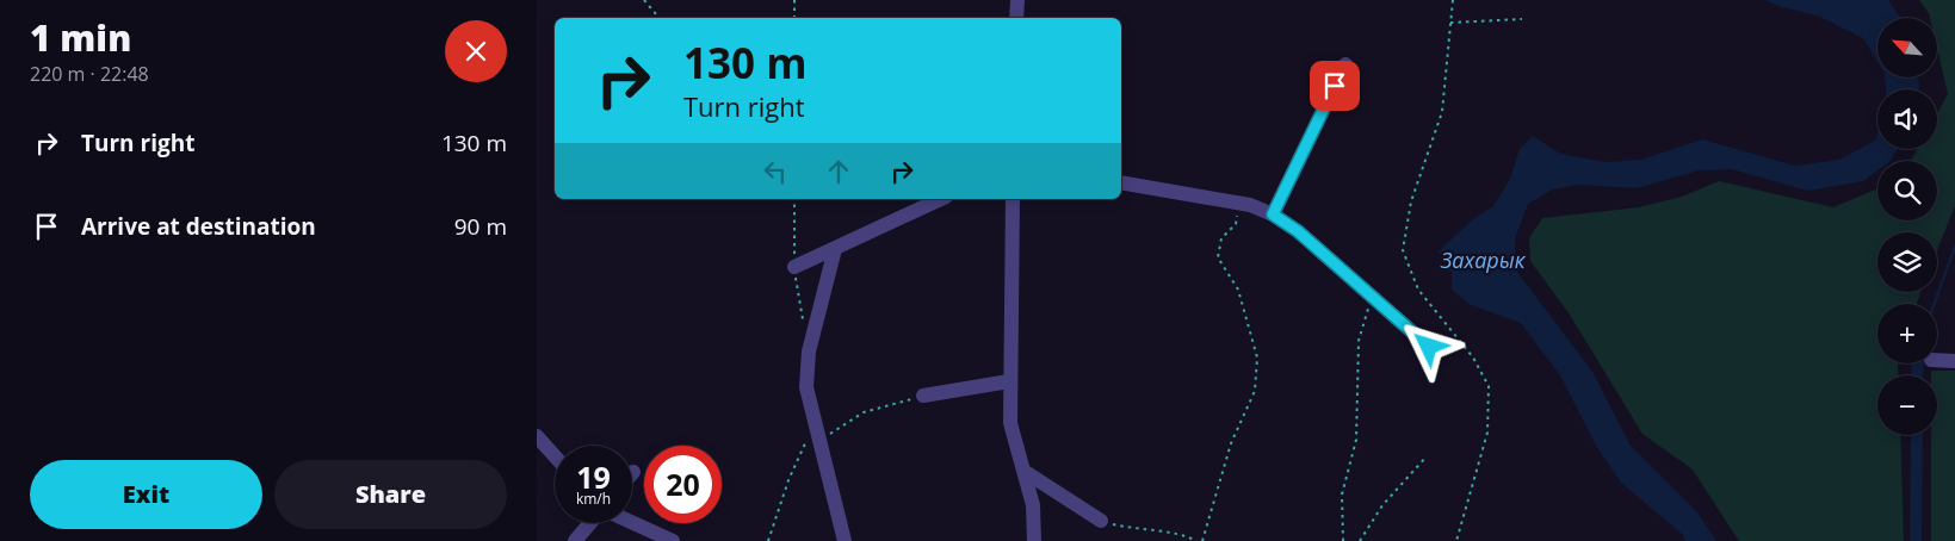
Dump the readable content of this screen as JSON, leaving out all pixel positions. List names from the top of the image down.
{
  "water": ["Захарык"],
  "north": "top left",
  "page": {
    "heading": ["1 min", "220 m · 22:48"],
    "map_buttons": ["+", "−"],
    "turn": ["130 m", "Turn right"],
    "list": [
      {
        "name": "Turn right",
        "value": "130 m"
      },
      {
        "name": "Arrive at destination",
        "value": "90 m"
      }
    ],
    "speed": "19 km/h",
    "limit": "20",
    "buttons": ["Exit", "Share"]
  }
}
